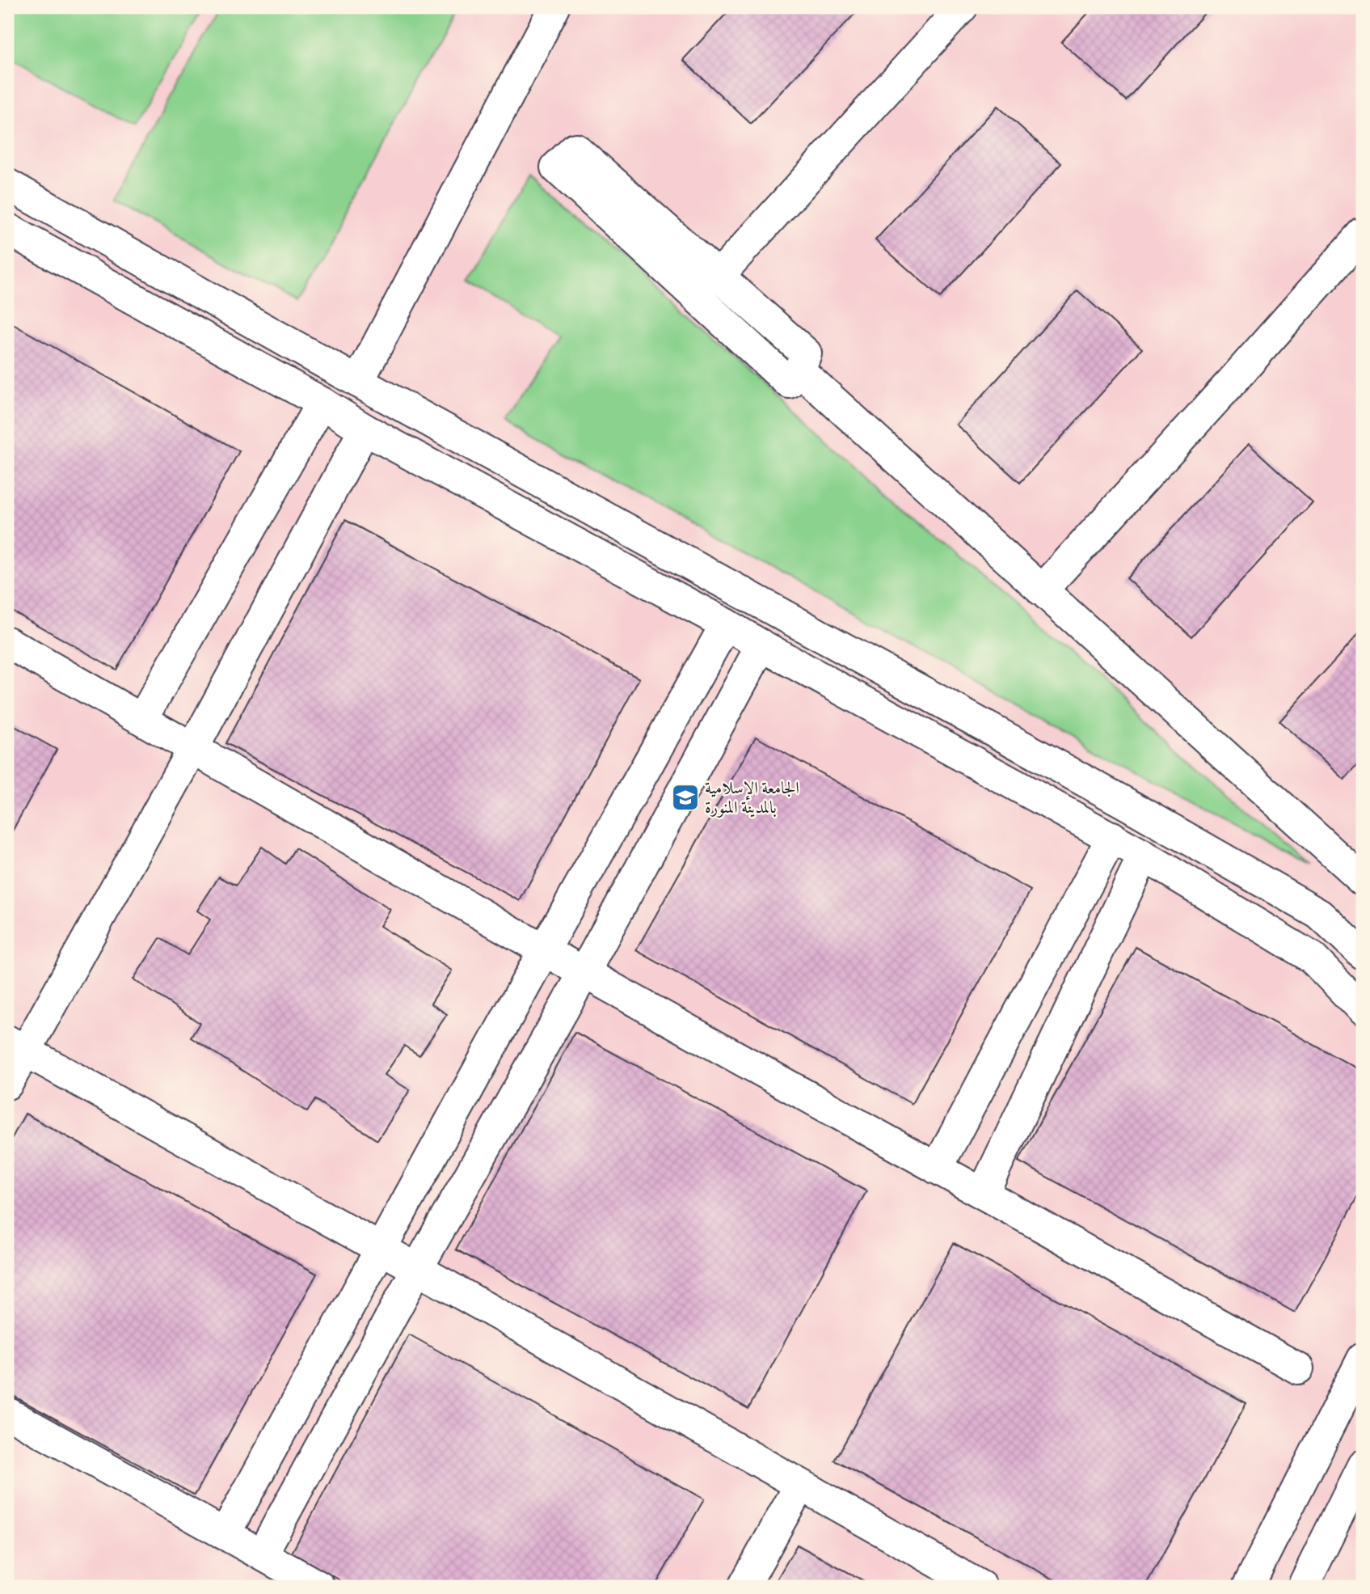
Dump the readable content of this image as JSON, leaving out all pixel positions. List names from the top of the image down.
{
  "places": {
    "school or university": ["الجامعة الإسلامية بالمدينة المنورة"]
  }
}
